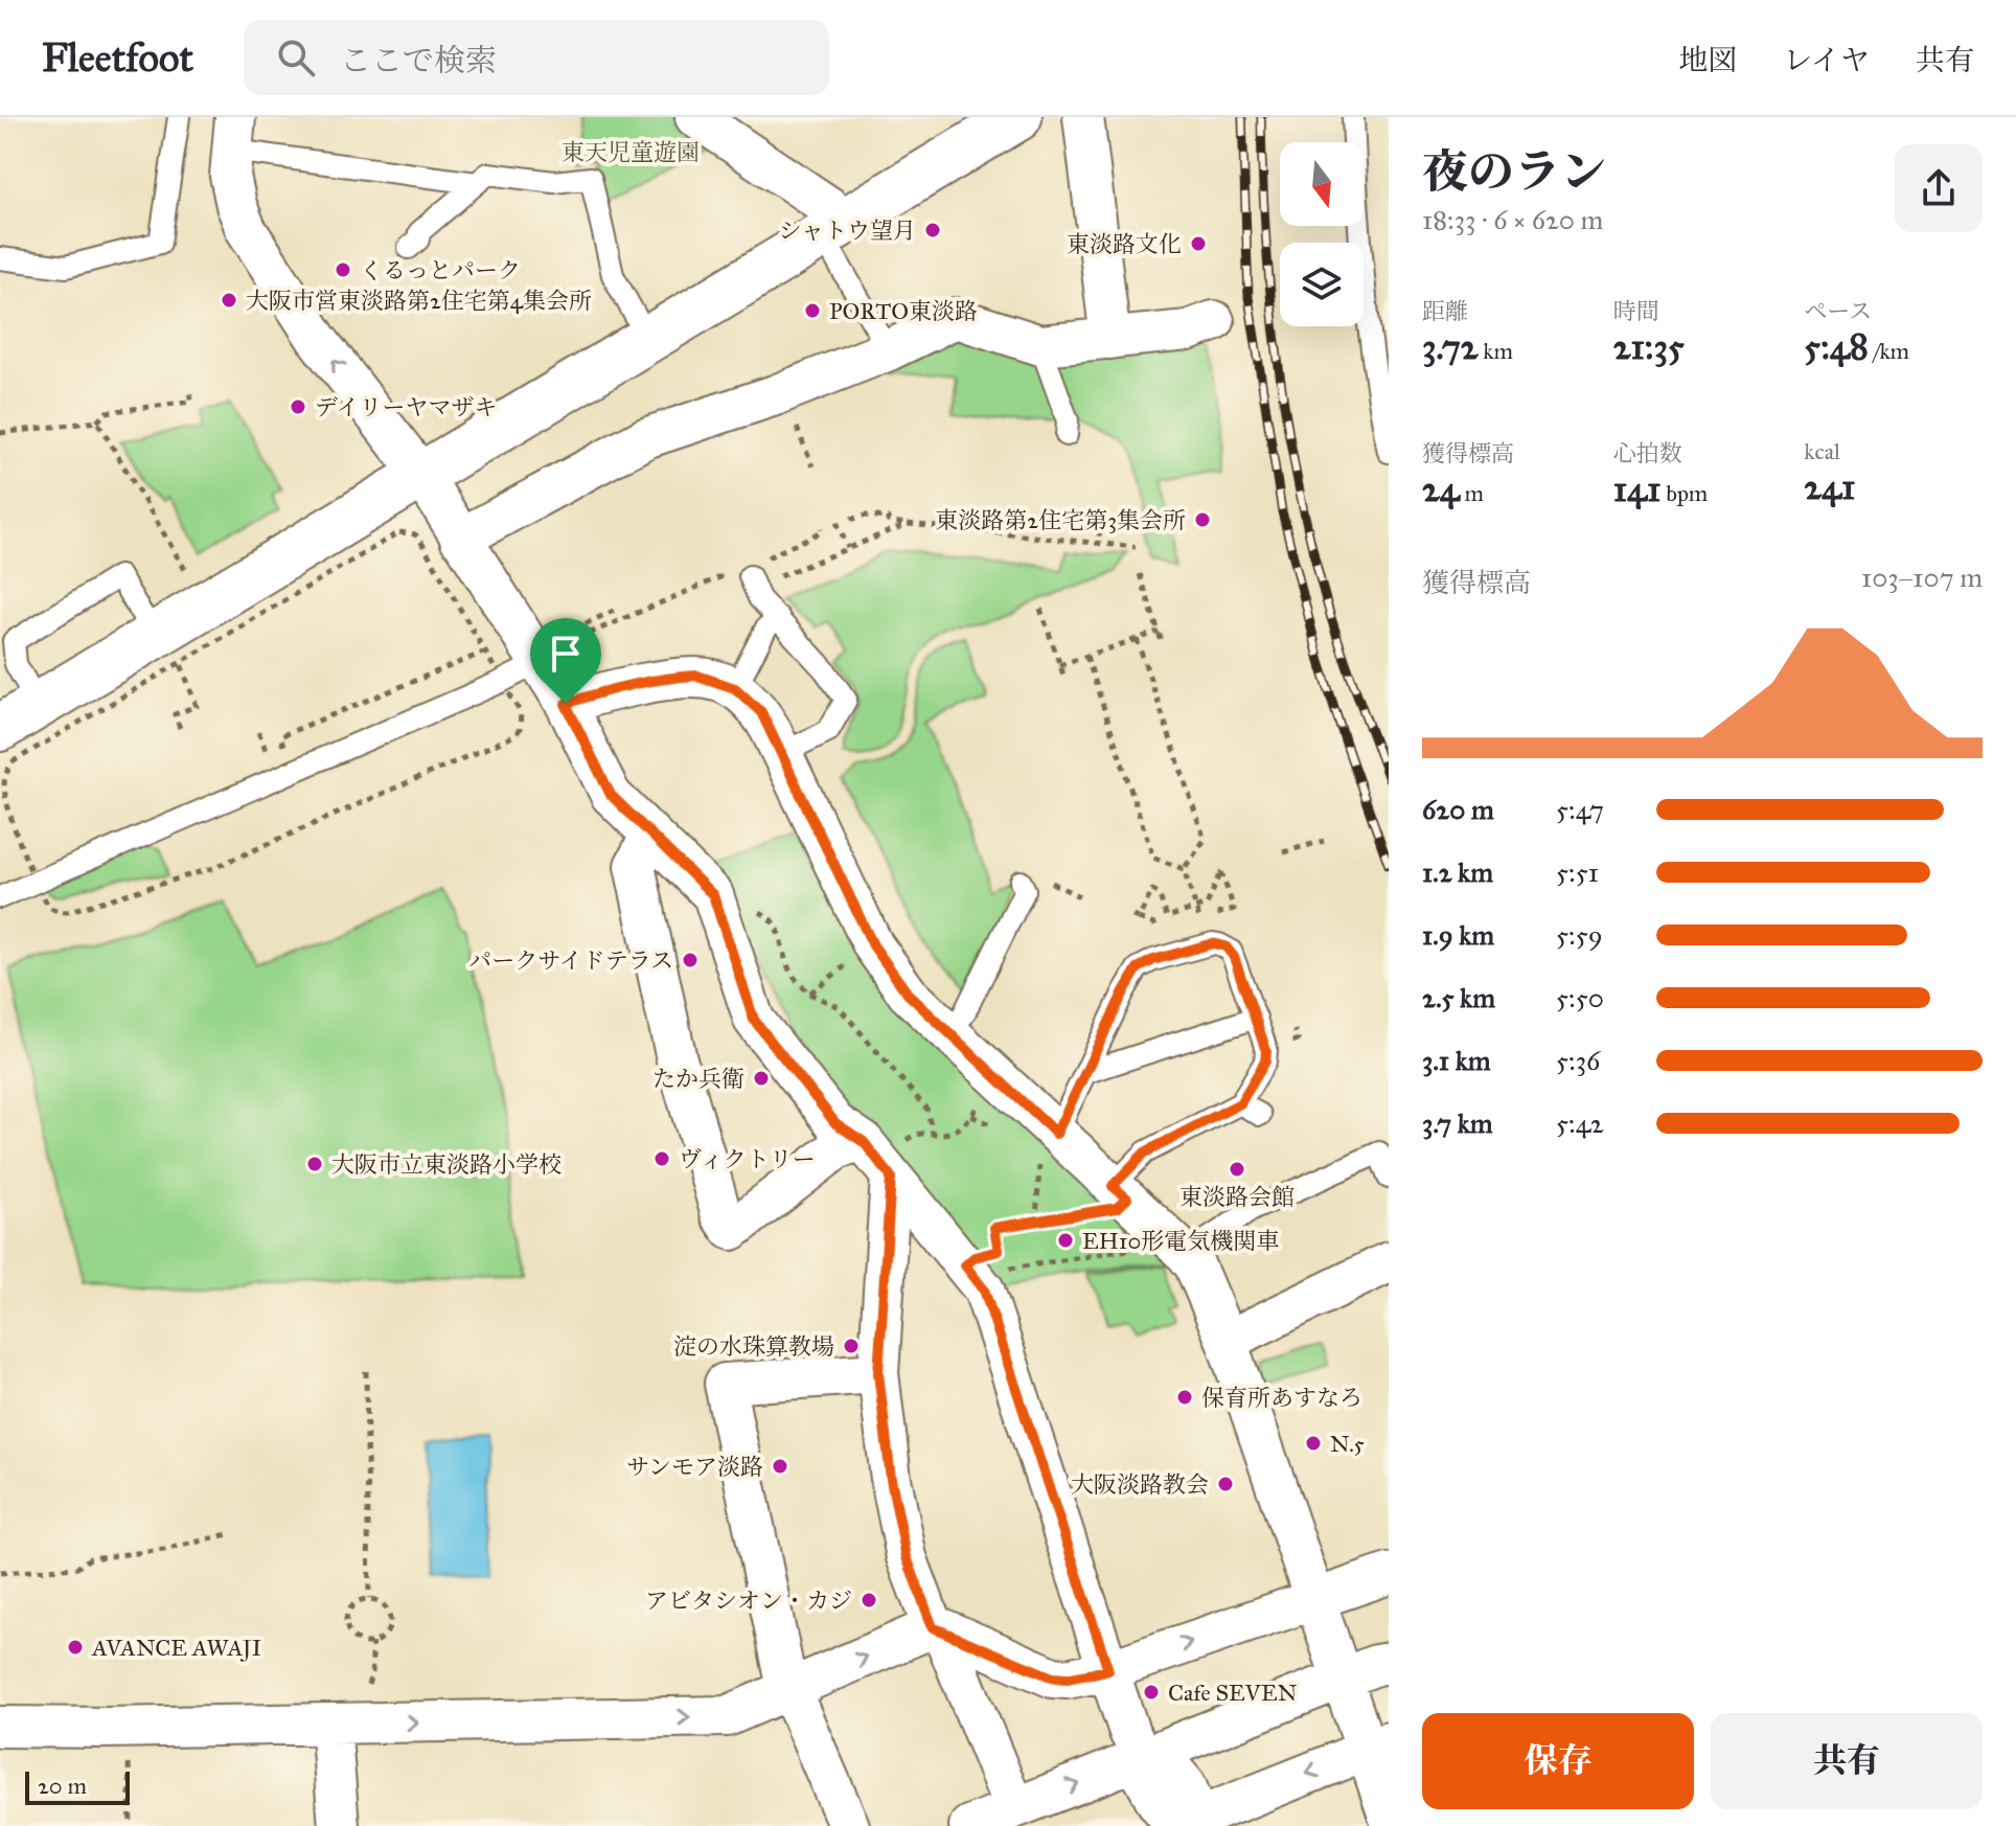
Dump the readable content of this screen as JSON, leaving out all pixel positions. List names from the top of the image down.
{
  "parks": ["東天児童遊園"],
  "places": [
    "シャトウ望月",
    "東淡路文化",
    "くるっとパーク",
    "大阪市営東淡路第2住宅第4集会所",
    "PORTO東淡路",
    "デイリーヤマザキ",
    "東淡路第2住宅第3集会所",
    "パークサイドテラス",
    "たか兵衛",
    "ヴィクトリー",
    "大阪市立東淡路小学校",
    "東淡路会館",
    "EH10形電気機関車",
    "淀の水珠算教場",
    "保育所あすなろ",
    "N.5",
    "サンモア淡路",
    "大阪淡路教会",
    "アビタシオン・カジ",
    "AVANCE AWAJI",
    "Cafe SEVEN"
  ],
  "scale_bar": "20 m",
  "north": "bottom",
  "page": {
    "header": "Fleetfoot",
    "search": "ここで検索",
    "nav": ["地図", "レイヤ", "共有"],
    "heading": ["夜のラン", "18:33 · 6 × 620 m"],
    "stats": [
      ["距離", "3.72 km"],
      ["時間", "21:35"],
      ["ペース", "5:48 /km"],
      ["獲得標高", "24 m"],
      ["心拍数", "141 bpm"],
      ["kcal", "241"]
    ],
    "chart": ["獲得標高", "103–107 m"],
    "list": [
      {
        "name": "620 m",
        "note": "5:47"
      },
      {
        "name": "1.2 km",
        "note": "5:51"
      },
      {
        "name": "1.9 km",
        "note": "5:59"
      },
      {
        "name": "2.5 km",
        "note": "5:50"
      },
      {
        "name": "3.1 km",
        "note": "5:36"
      },
      {
        "name": "3.7 km",
        "note": "5:42"
      }
    ],
    "buttons": ["保存", "共有"],
    "scale": "20 m"
  }
}
